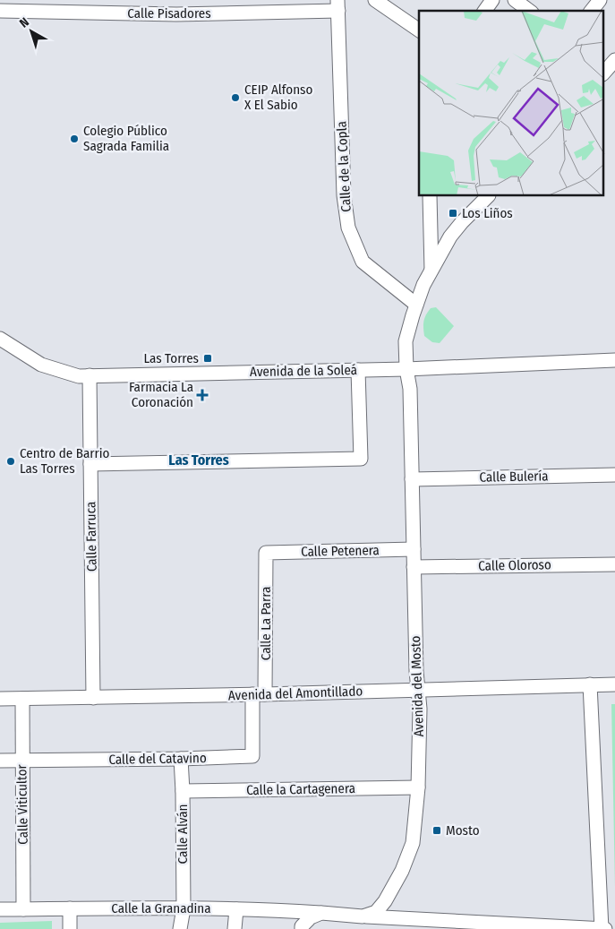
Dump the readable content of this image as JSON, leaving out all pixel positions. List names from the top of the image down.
{
  "streets": {
    "street": [
      "Calle Pisadores",
      "Calle de la Copla",
      "Avenida de la Soleá",
      "Calle Bulería",
      "Calle Farruca",
      "Calle Petenera",
      "Calle Oloroso",
      "Calle La Parra",
      "Avenida del Mosto",
      "Avenida del Amontillado",
      "Calle del Catavino",
      "Calle la Cartagenera",
      "Calle Viticultor",
      "Calle Alván",
      "Calle la Granadina"
    ]
  },
  "crossings": [
    ["Calle Pisadores", "Calle de la Copla"],
    ["Calle de la Copla", "Avenida del Mosto"],
    ["Avenida de la Soleá", "Calle Farruca"],
    ["Avenida de la Soleá", "Avenida del Mosto"],
    ["Calle Bulería", "Avenida del Mosto"],
    ["Calle Farruca", "Avenida del Amontillado"],
    ["Calle Petenera", "Calle La Parra"],
    ["Calle Petenera", "Avenida del Mosto"],
    ["Calle Oloroso", "Avenida del Mosto"],
    ["Calle La Parra", "Avenida del Amontillado"],
    ["Calle La Parra", "Calle del Catavino"],
    ["Avenida del Mosto", "Avenida del Amontillado"],
    ["Avenida del Mosto", "Calle la Cartagenera"],
    ["Avenida del Amontillado", "Calle del Catavino"],
    ["Avenida del Amontillado", "Calle Viticultor"],
    ["Calle del Catavino", "Calle Viticultor"],
    ["Calle del Catavino", "Calle Alván"],
    ["Calle la Cartagenera", "Calle Alván"],
    ["Calle Viticultor", "Calle la Granadina"],
    ["Calle Alván", "Calle la Granadina"]
  ],
  "districts": ["Las Torres"],
  "places": {
    "other": ["CEIP Alfonso X El Sabio", "Colegio Público Sagrada Familia", "Centro de Barrio Las Torres"],
    "transit": ["Los Liños", "Las Torres", "Mosto"],
    "health": ["Farmacia La Coronación"]
  },
  "north": "top left"
}
